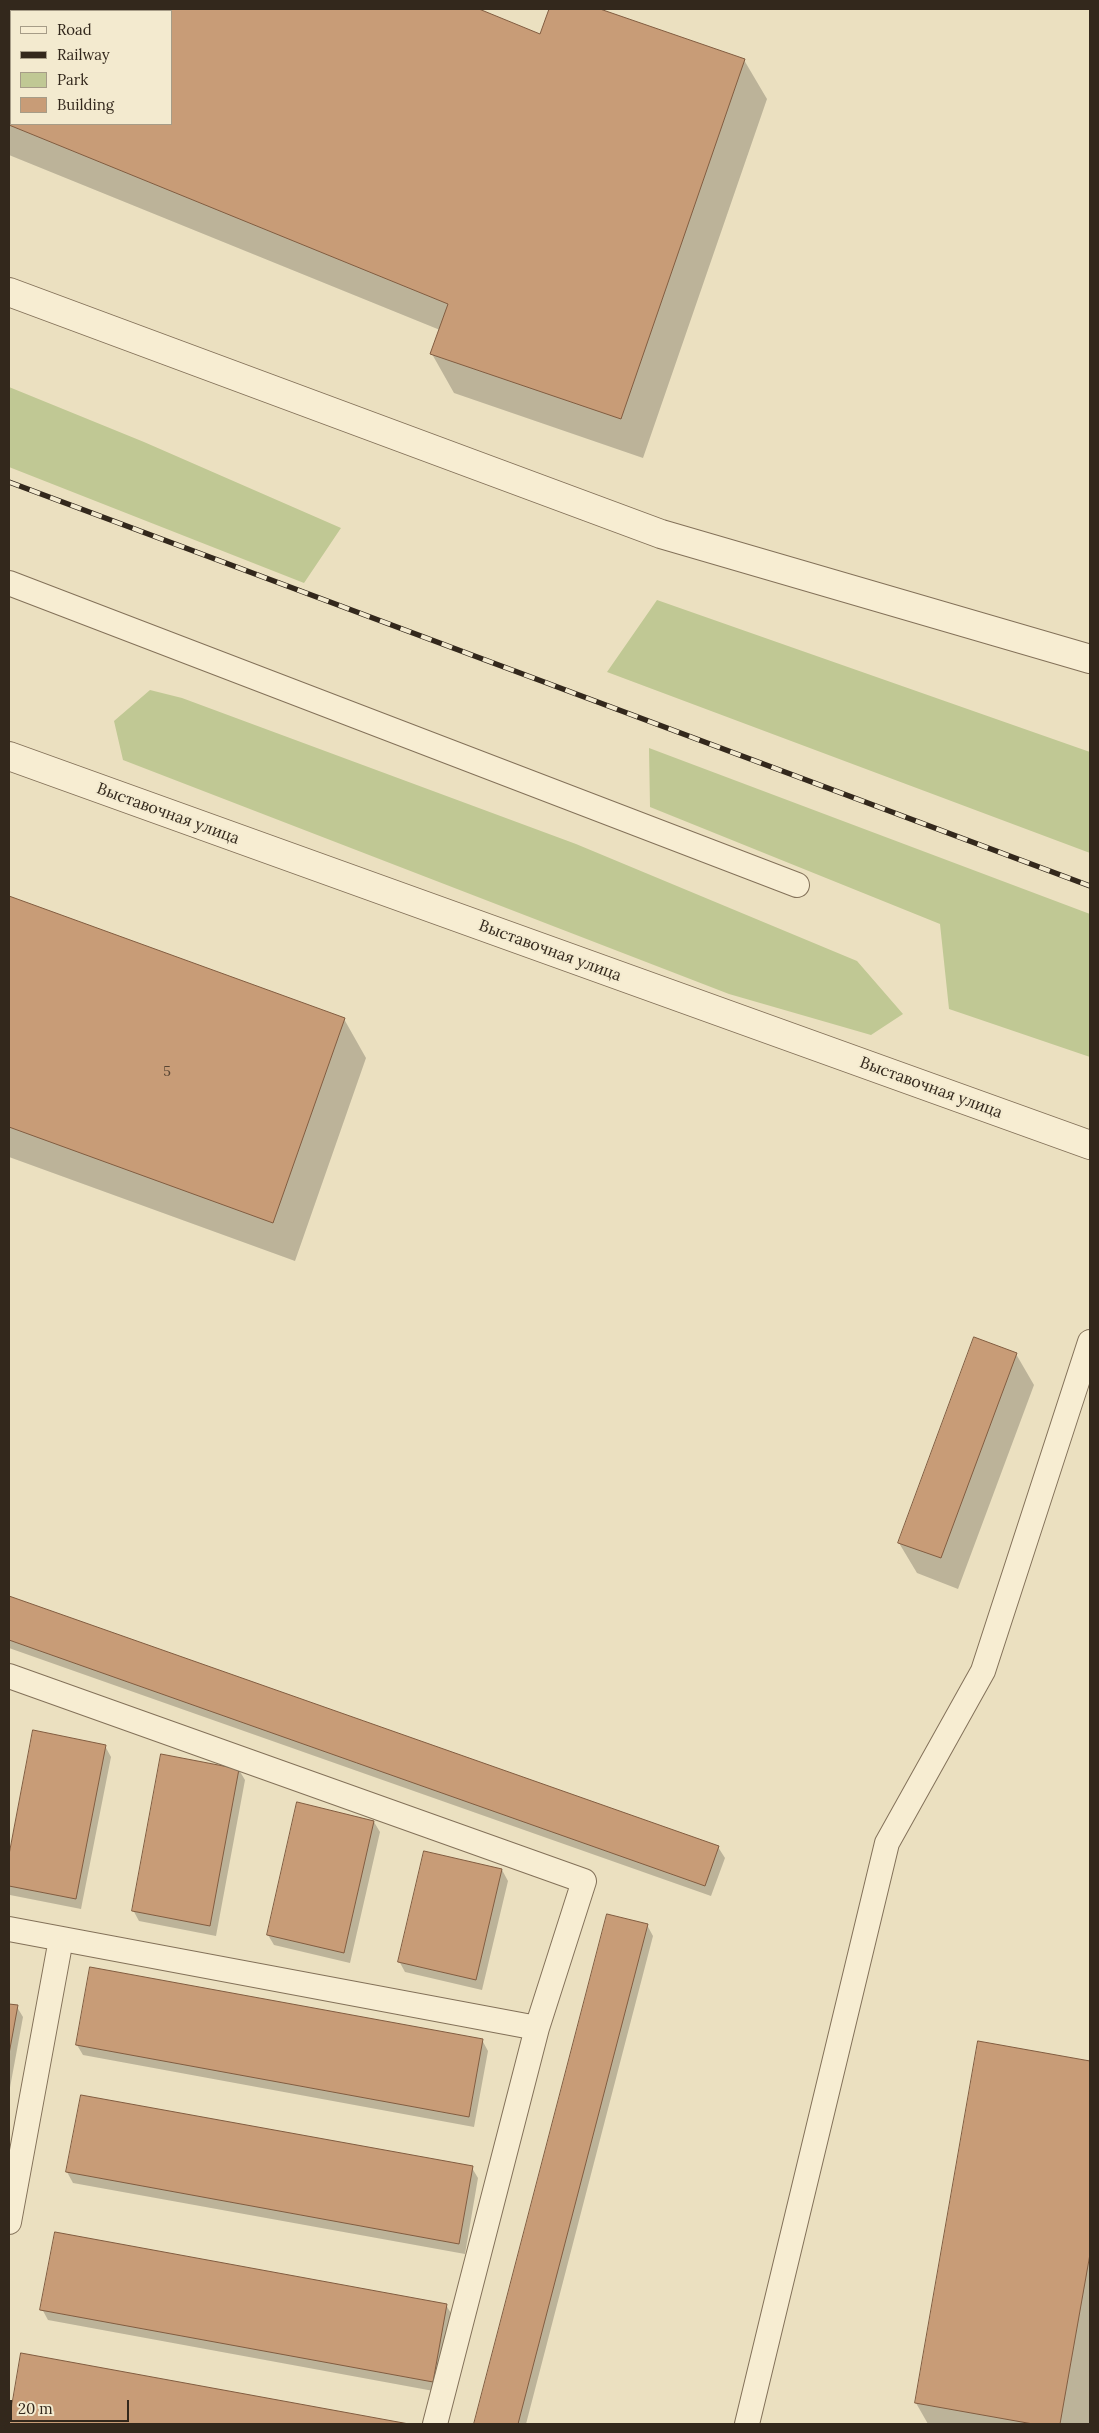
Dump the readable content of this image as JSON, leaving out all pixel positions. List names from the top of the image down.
{
  "streets": {
    "street": ["Выставочная улица"]
  },
  "house_numbers": ["5"],
  "legend": [
    "Road",
    "Railway",
    "Park",
    "Building"
  ],
  "scale_bar": "20 m"
}
